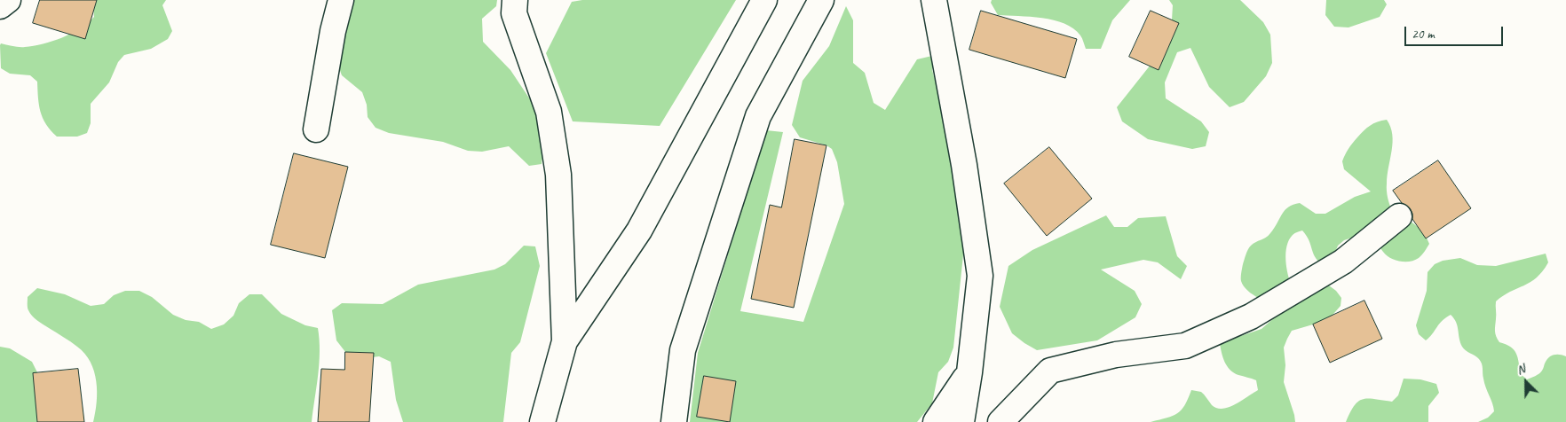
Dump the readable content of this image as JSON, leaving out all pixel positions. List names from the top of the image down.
{
  "scale_bar": "20 m",
  "north": "top left"
}
